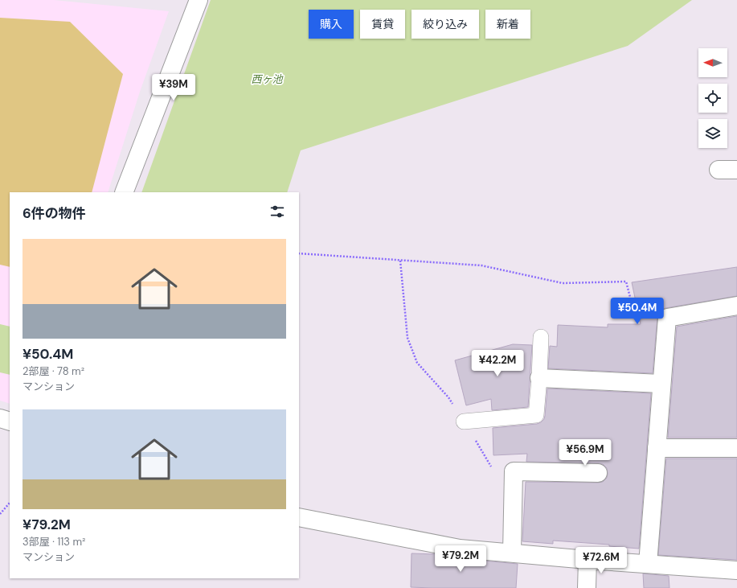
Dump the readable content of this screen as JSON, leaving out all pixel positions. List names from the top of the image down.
{
  "water": ["西ヶ池"],
  "north": "left",
  "page": {
    "chip": [
      "購入",
      "賃貸",
      "絞り込み",
      "新着"
    ],
    "price": [
      "¥39M",
      "¥50.4M",
      "¥42.2M",
      "¥56.9M",
      "¥79.2M",
      "¥72.6M"
    ],
    "heading": "6件の物件",
    "list": [
      {
        "name": "¥50.4M",
        "note": "2部屋 · 78 m² · マンション"
      },
      {
        "name": "¥79.2M",
        "note": "3部屋 · 113 m² · マンション"
      }
    ]
  }
}
